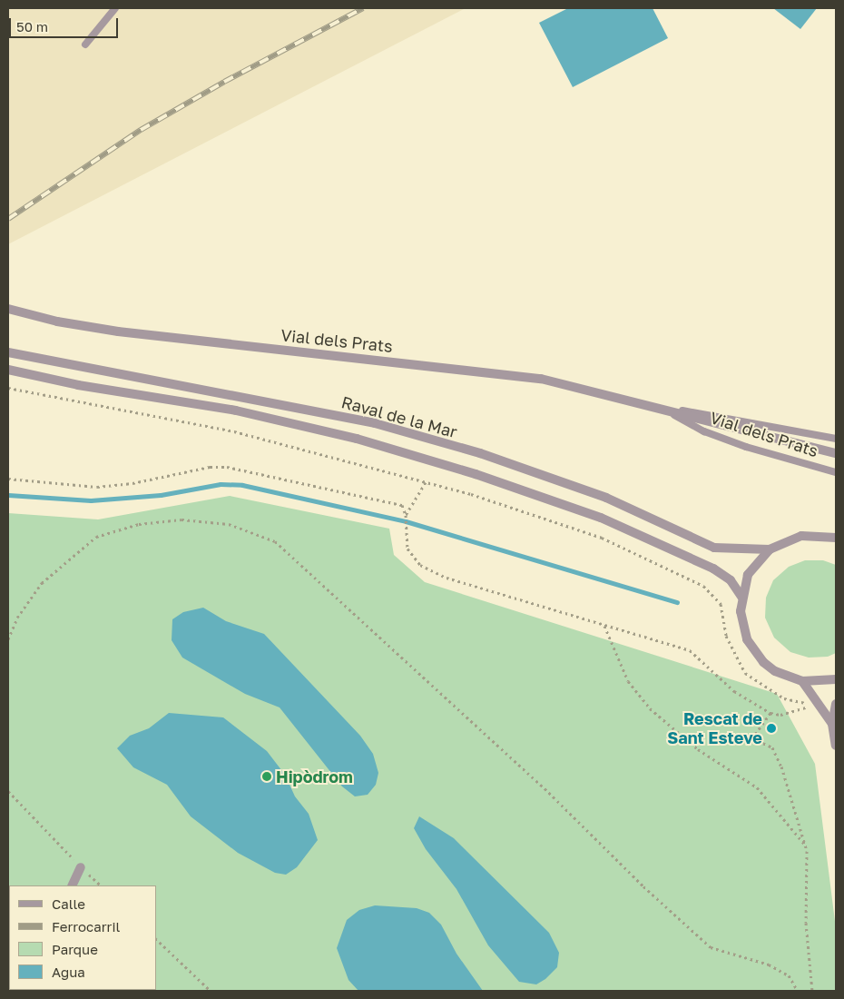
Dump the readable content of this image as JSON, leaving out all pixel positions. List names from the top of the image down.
{
  "streets": {
    "street": ["Vial dels Prats", "Raval de la Mar"]
  },
  "places": ["Rescat de Sant Esteve", "Hipòdrom"],
  "legend": [
    "Calle",
    "Ferrocarril",
    "Parque",
    "Agua"
  ],
  "scale_bar": "50 m"
}
